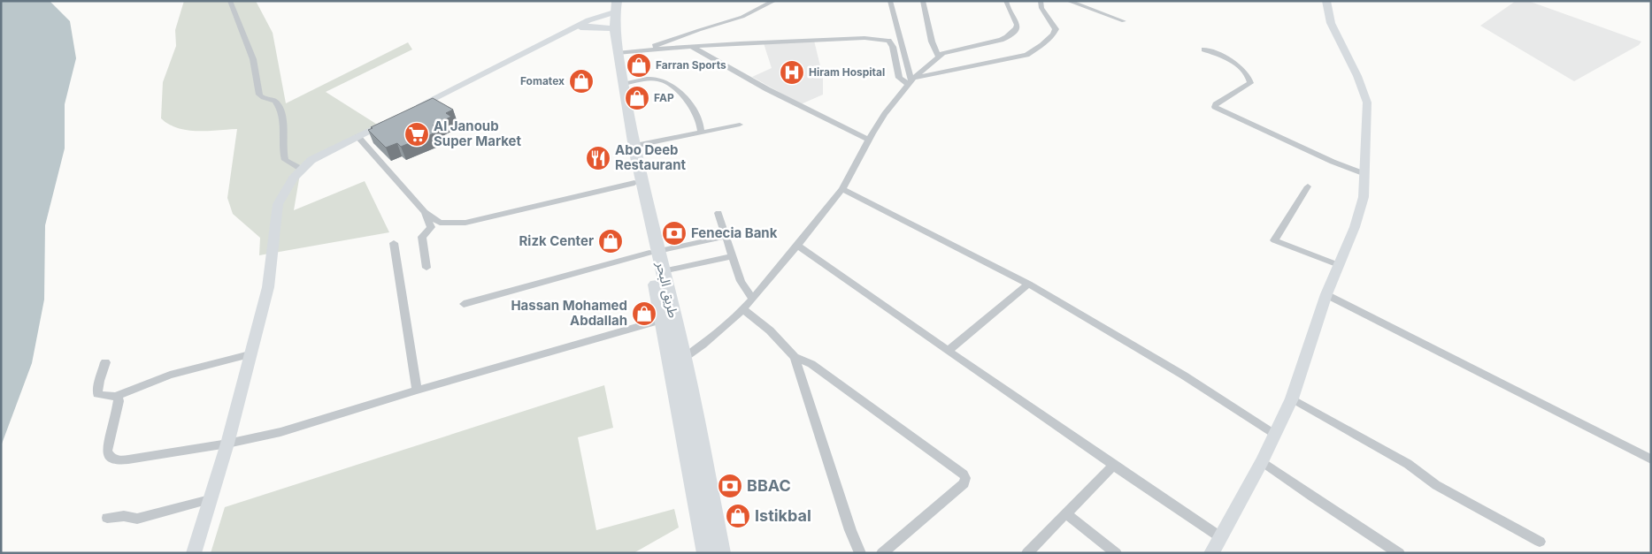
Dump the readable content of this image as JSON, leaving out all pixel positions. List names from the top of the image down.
{
  "streets": {
    "highway": ["طريق البحر"]
  },
  "places": {
    "shop": [
      "Farran Sports",
      "Fomatex",
      "FAP",
      "Rizk Center",
      "Hassan Mohamed Abdallah",
      "Istikbal"
    ],
    "hospital": ["Hiram Hospital"],
    "supermarket": ["Al Janoub Super Market"],
    "restaurant": ["Abo Deeb Restaurant"],
    "bank": ["Fenecia Bank", "BBAC"]
  }
}
